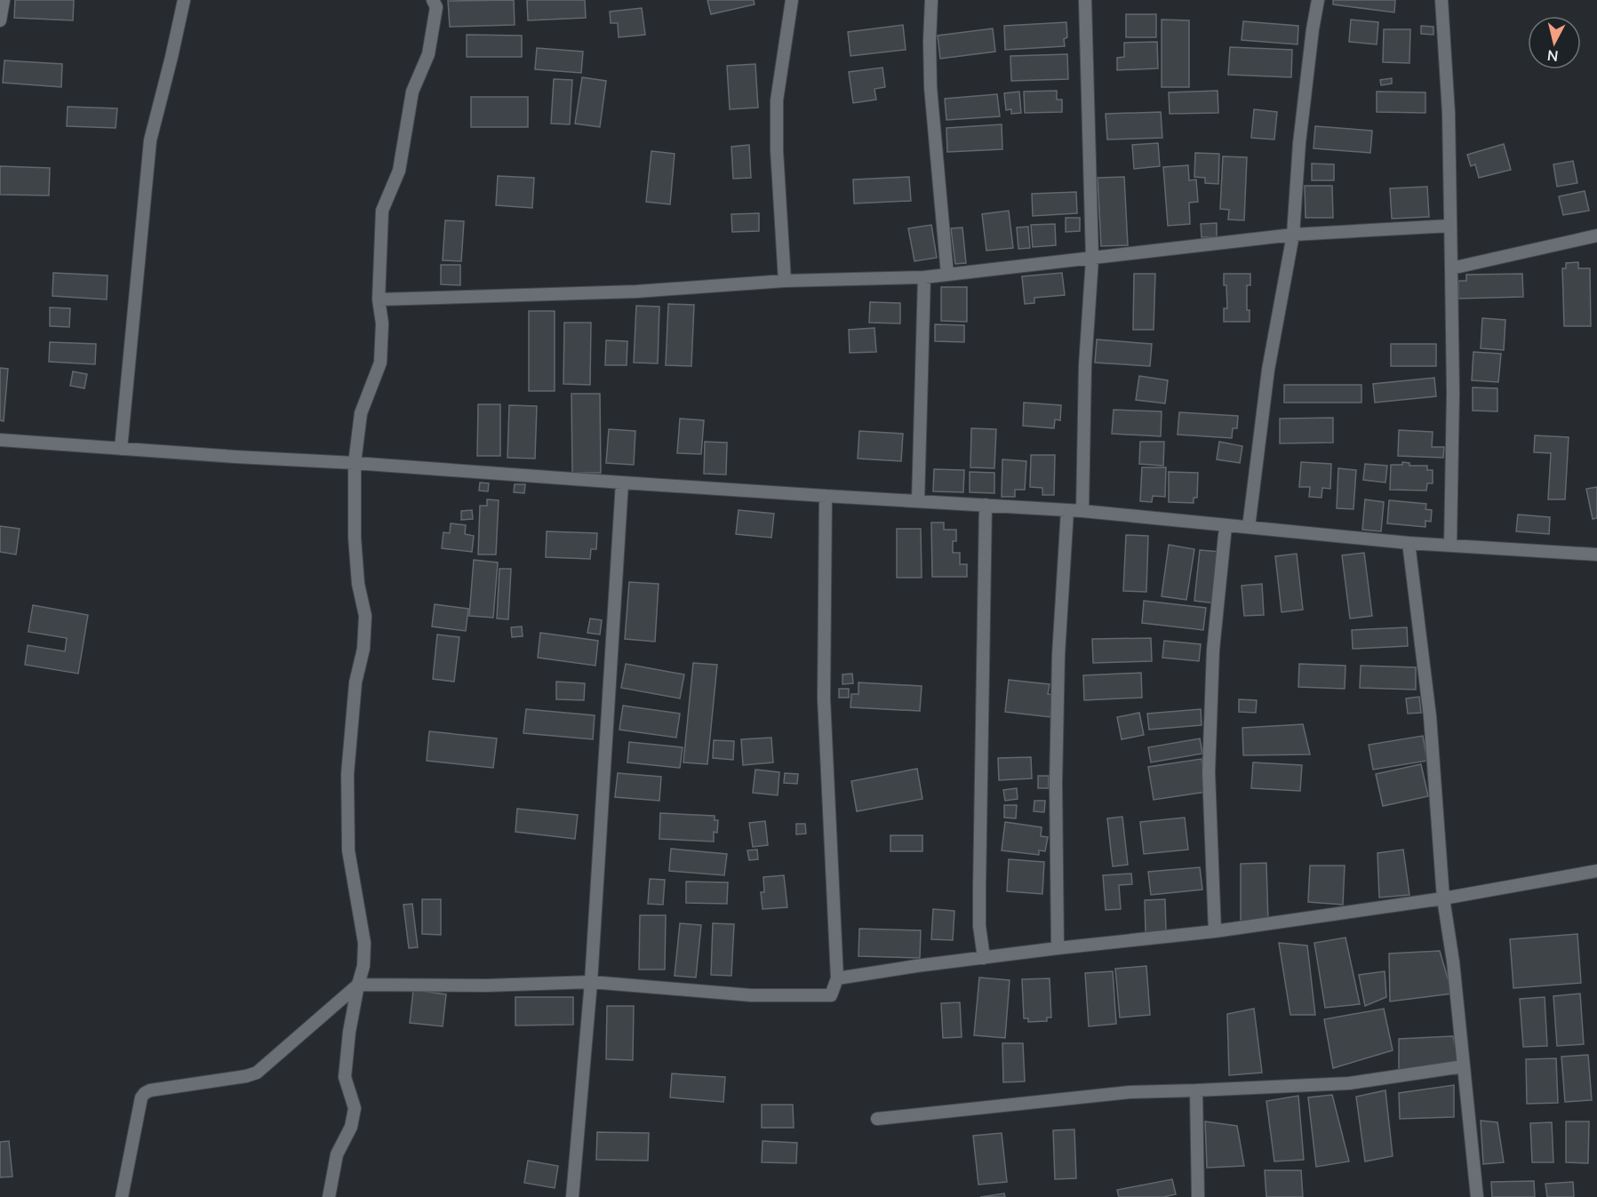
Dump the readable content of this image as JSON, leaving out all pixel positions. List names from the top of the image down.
{
  "north": "bottom"
}
